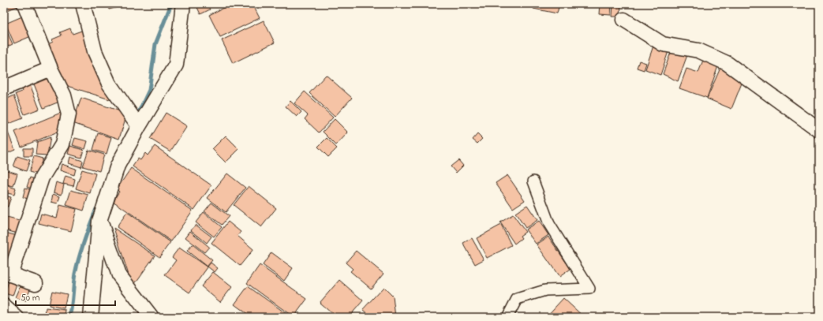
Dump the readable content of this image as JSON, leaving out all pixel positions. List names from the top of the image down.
{
  "scale_bar": "50 m"
}
